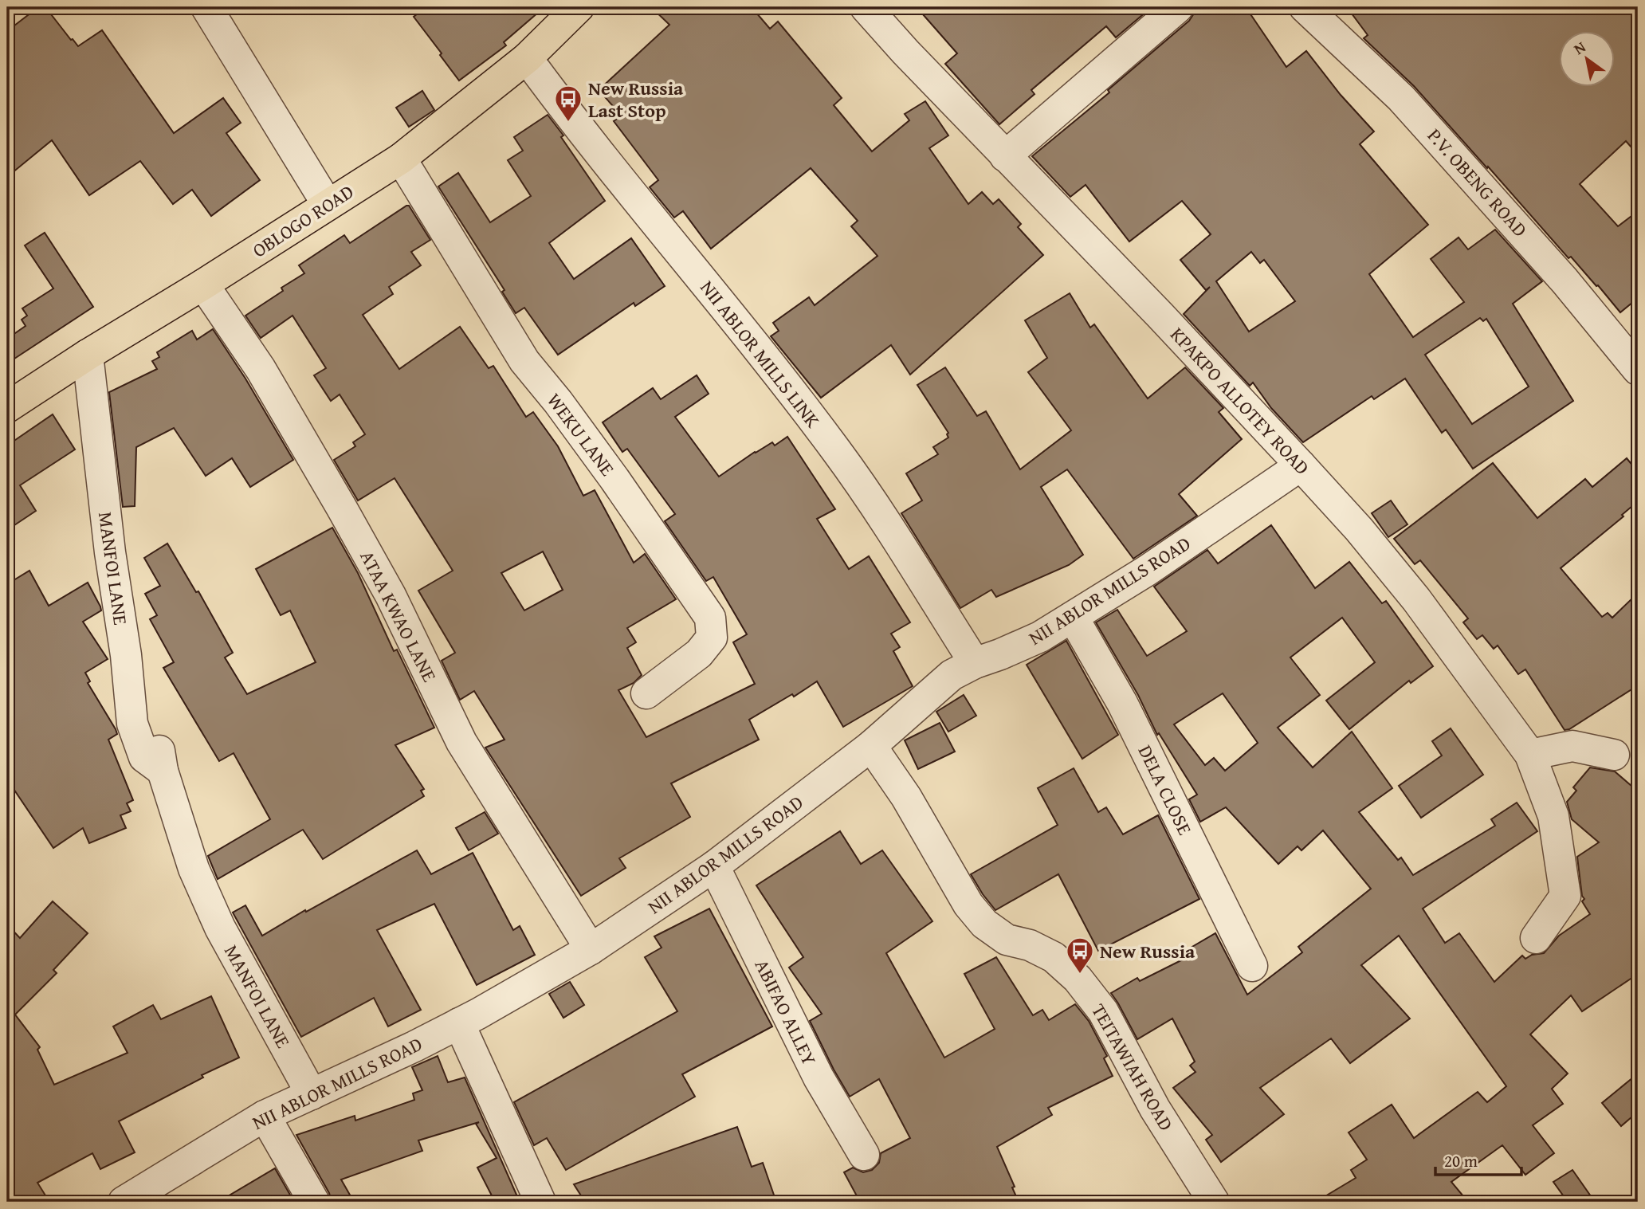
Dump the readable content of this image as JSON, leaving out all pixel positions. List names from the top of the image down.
{
  "streets": {
    "main road": ["OBLOGO ROAD"],
    "street": [
      "P.V. OBENG ROAD",
      "NII ABLOR MILLS LINK",
      "KPAKPO ALLOTEY ROAD",
      "WEKU LANE",
      "MANFOI LANE",
      "NII ABLOR MILLS ROAD",
      "ATAA KWAO LANE",
      "DELA CLOSE",
      "ABIFAO ALLEY",
      "TEITAWIAH ROAD"
    ]
  },
  "crossings": [
    ["OBLOGO ROAD", "NII ABLOR MILLS LINK"],
    ["OBLOGO ROAD", "WEKU LANE"],
    ["OBLOGO ROAD", "MANFOI LANE"],
    ["OBLOGO ROAD", "ATAA KWAO LANE"],
    ["NII ABLOR MILLS LINK", "NII ABLOR MILLS ROAD"],
    ["KPAKPO ALLOTEY ROAD", "NII ABLOR MILLS ROAD"],
    ["MANFOI LANE", "NII ABLOR MILLS ROAD"],
    ["NII ABLOR MILLS ROAD", "ATAA KWAO LANE"],
    ["NII ABLOR MILLS ROAD", "DELA CLOSE"],
    ["NII ABLOR MILLS ROAD", "ABIFAO ALLEY"],
    ["NII ABLOR MILLS ROAD", "TEITAWIAH ROAD"]
  ],
  "places": {
    "bus stop": ["New Russia Last Stop", "New Russia"]
  },
  "scale_bar": "20 m",
  "north": "top left"
}
